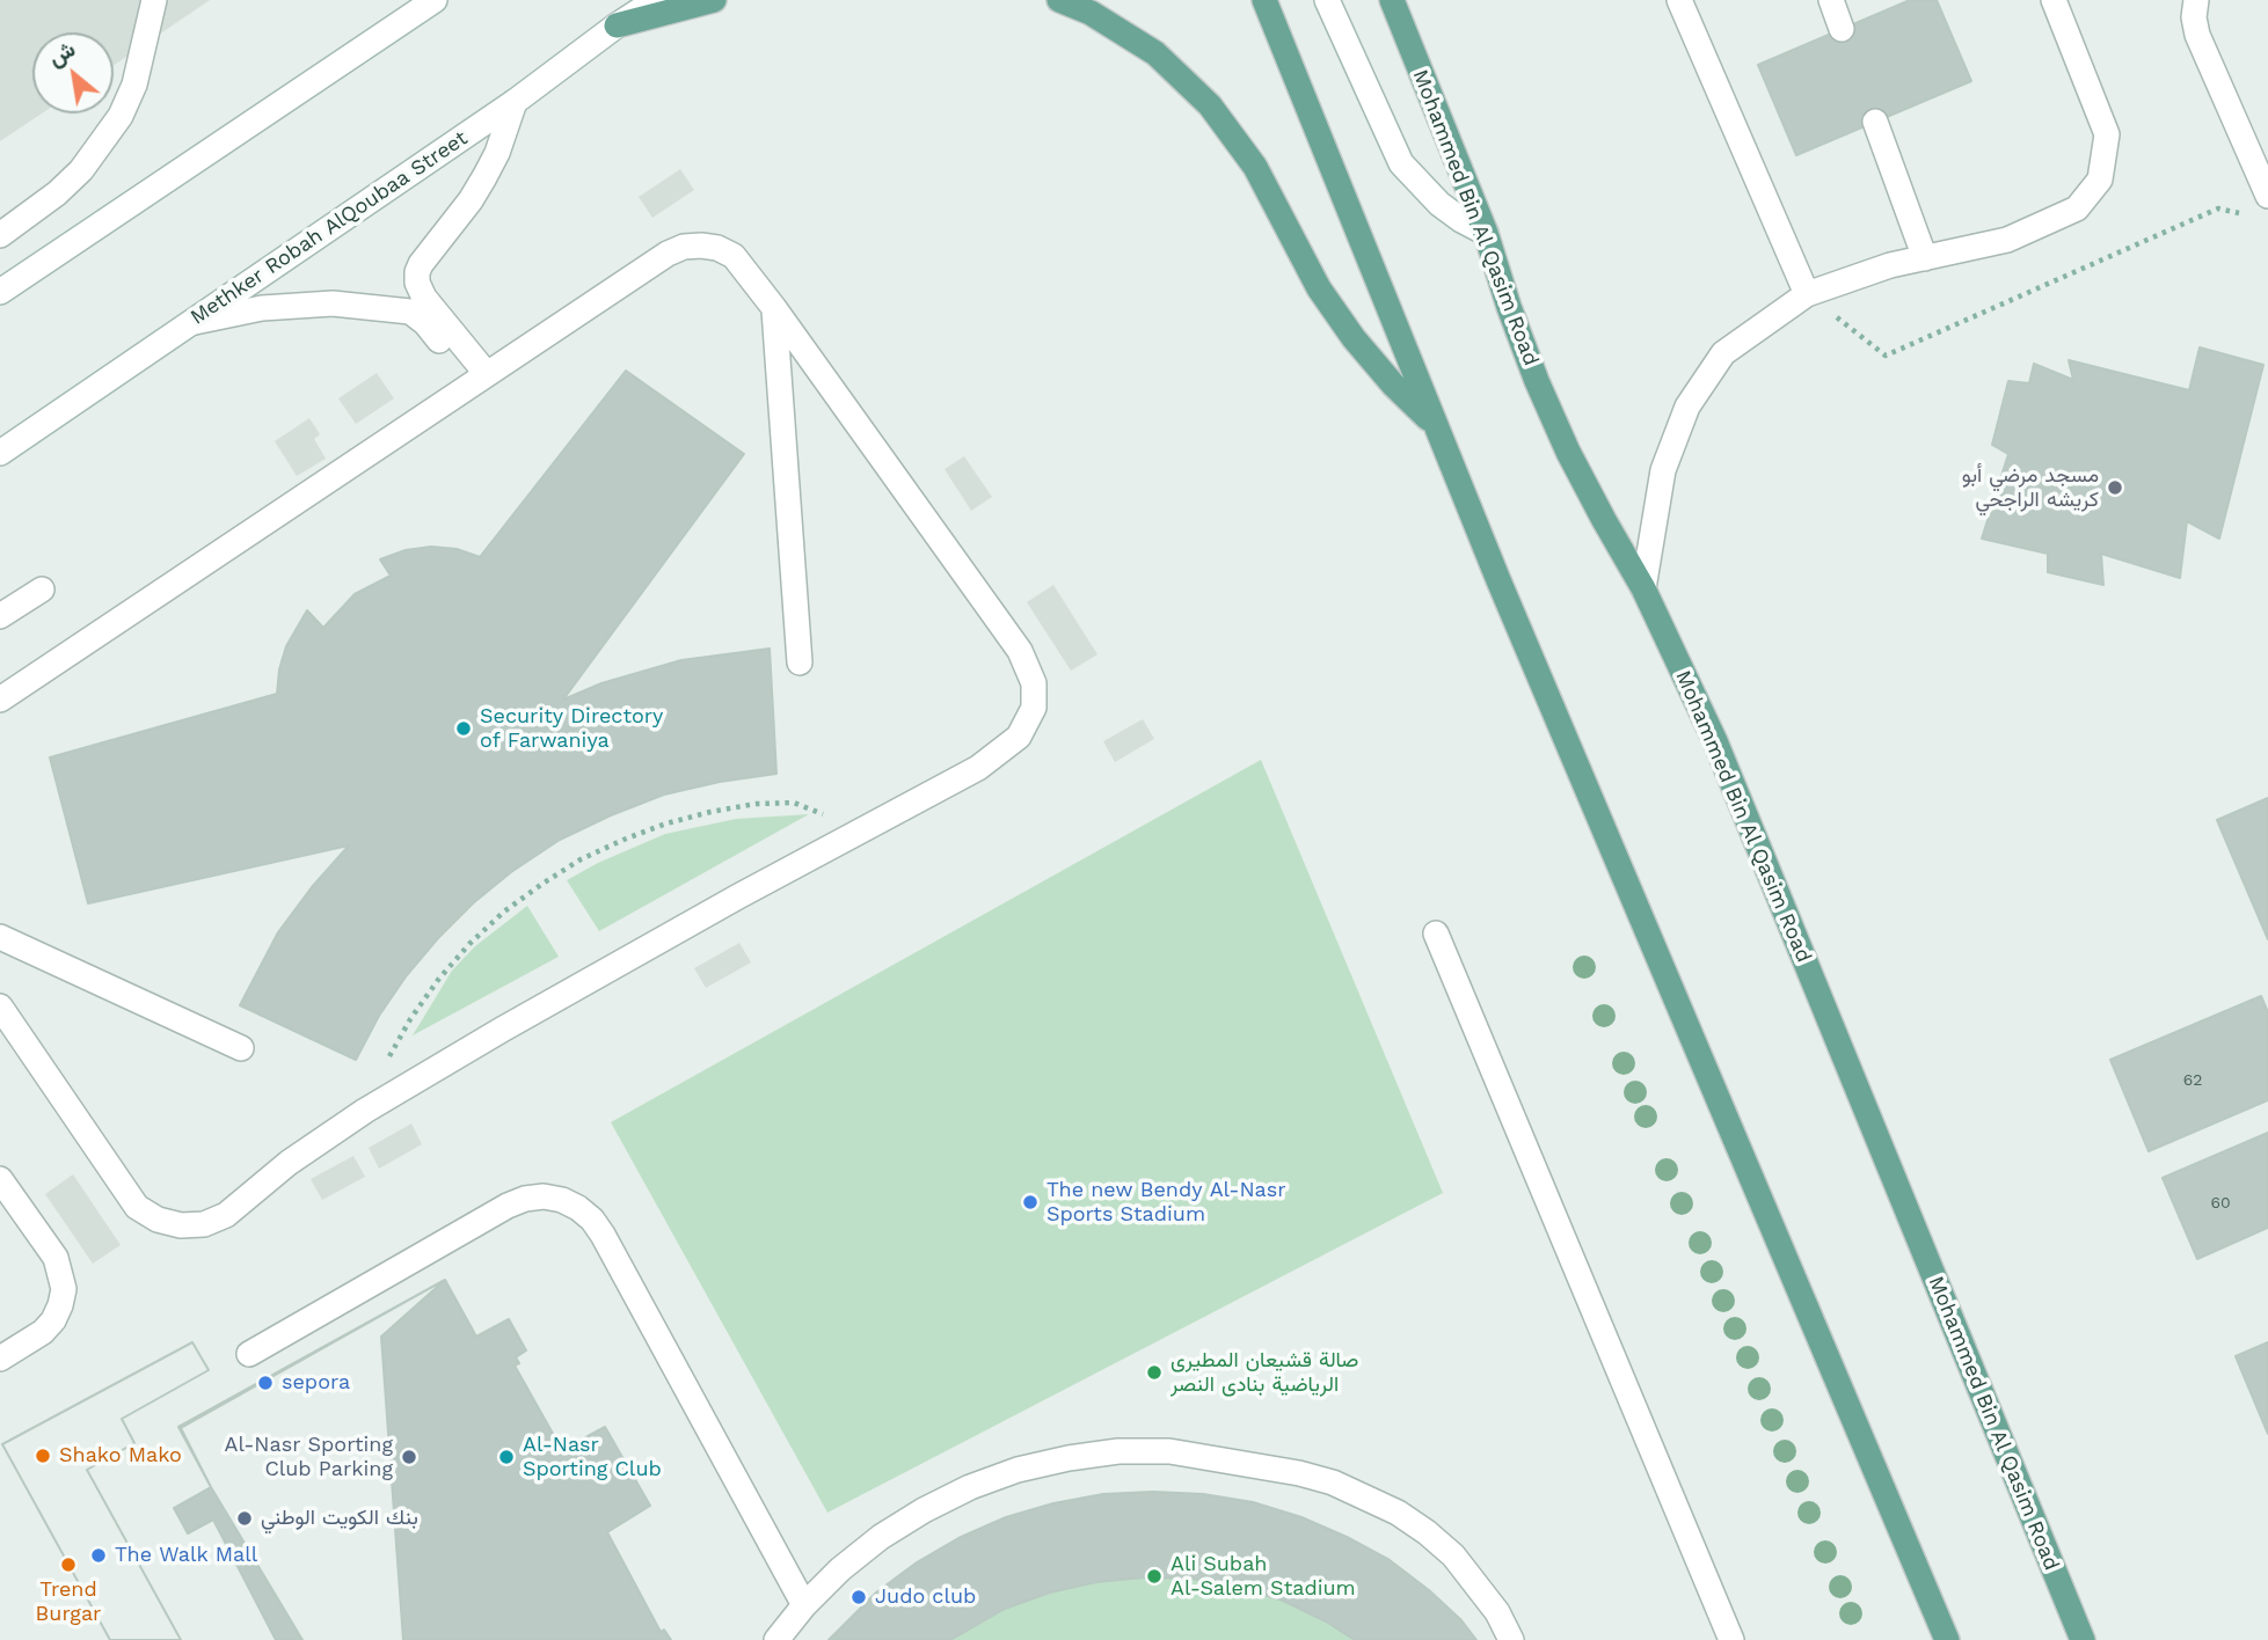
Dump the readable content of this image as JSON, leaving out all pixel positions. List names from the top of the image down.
{
  "streets": {
    "main road": ["Mohammed Bin Al Qasim Road"],
    "street": ["Methker Robah AlQoubaa Street"]
  },
  "places": [
    "مسجد مرضي أبو كريشه الراجحي",
    "Security Directory of Farwaniya",
    "The new Bendy Al-Nasr Sports Stadium",
    "صالة قشيعان المطيرى الرياضية بنادى النصر",
    "sepora",
    "Shako Mako",
    "Al-Nasr Sporting Club Parking",
    "Al-Nasr Sporting Club",
    "بنك الكويت الوطني",
    "The Walk Mall",
    "Trend Burgar",
    "Ali Subah Al-Salem Stadium",
    "Judo club"
  ],
  "house_numbers": ["62", "60"],
  "north": "top left"
}
